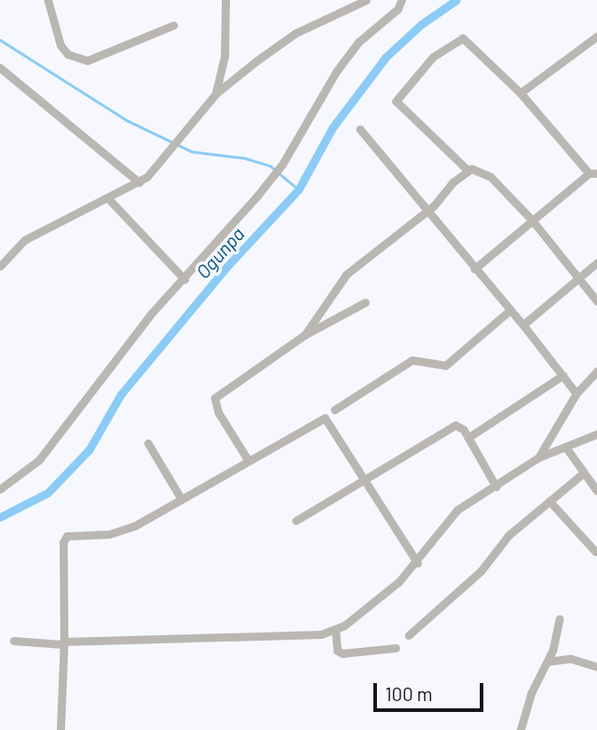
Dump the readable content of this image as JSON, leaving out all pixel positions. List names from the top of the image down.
{
  "water": ["Ogunpa"],
  "scale_bar": "100 m"
}
